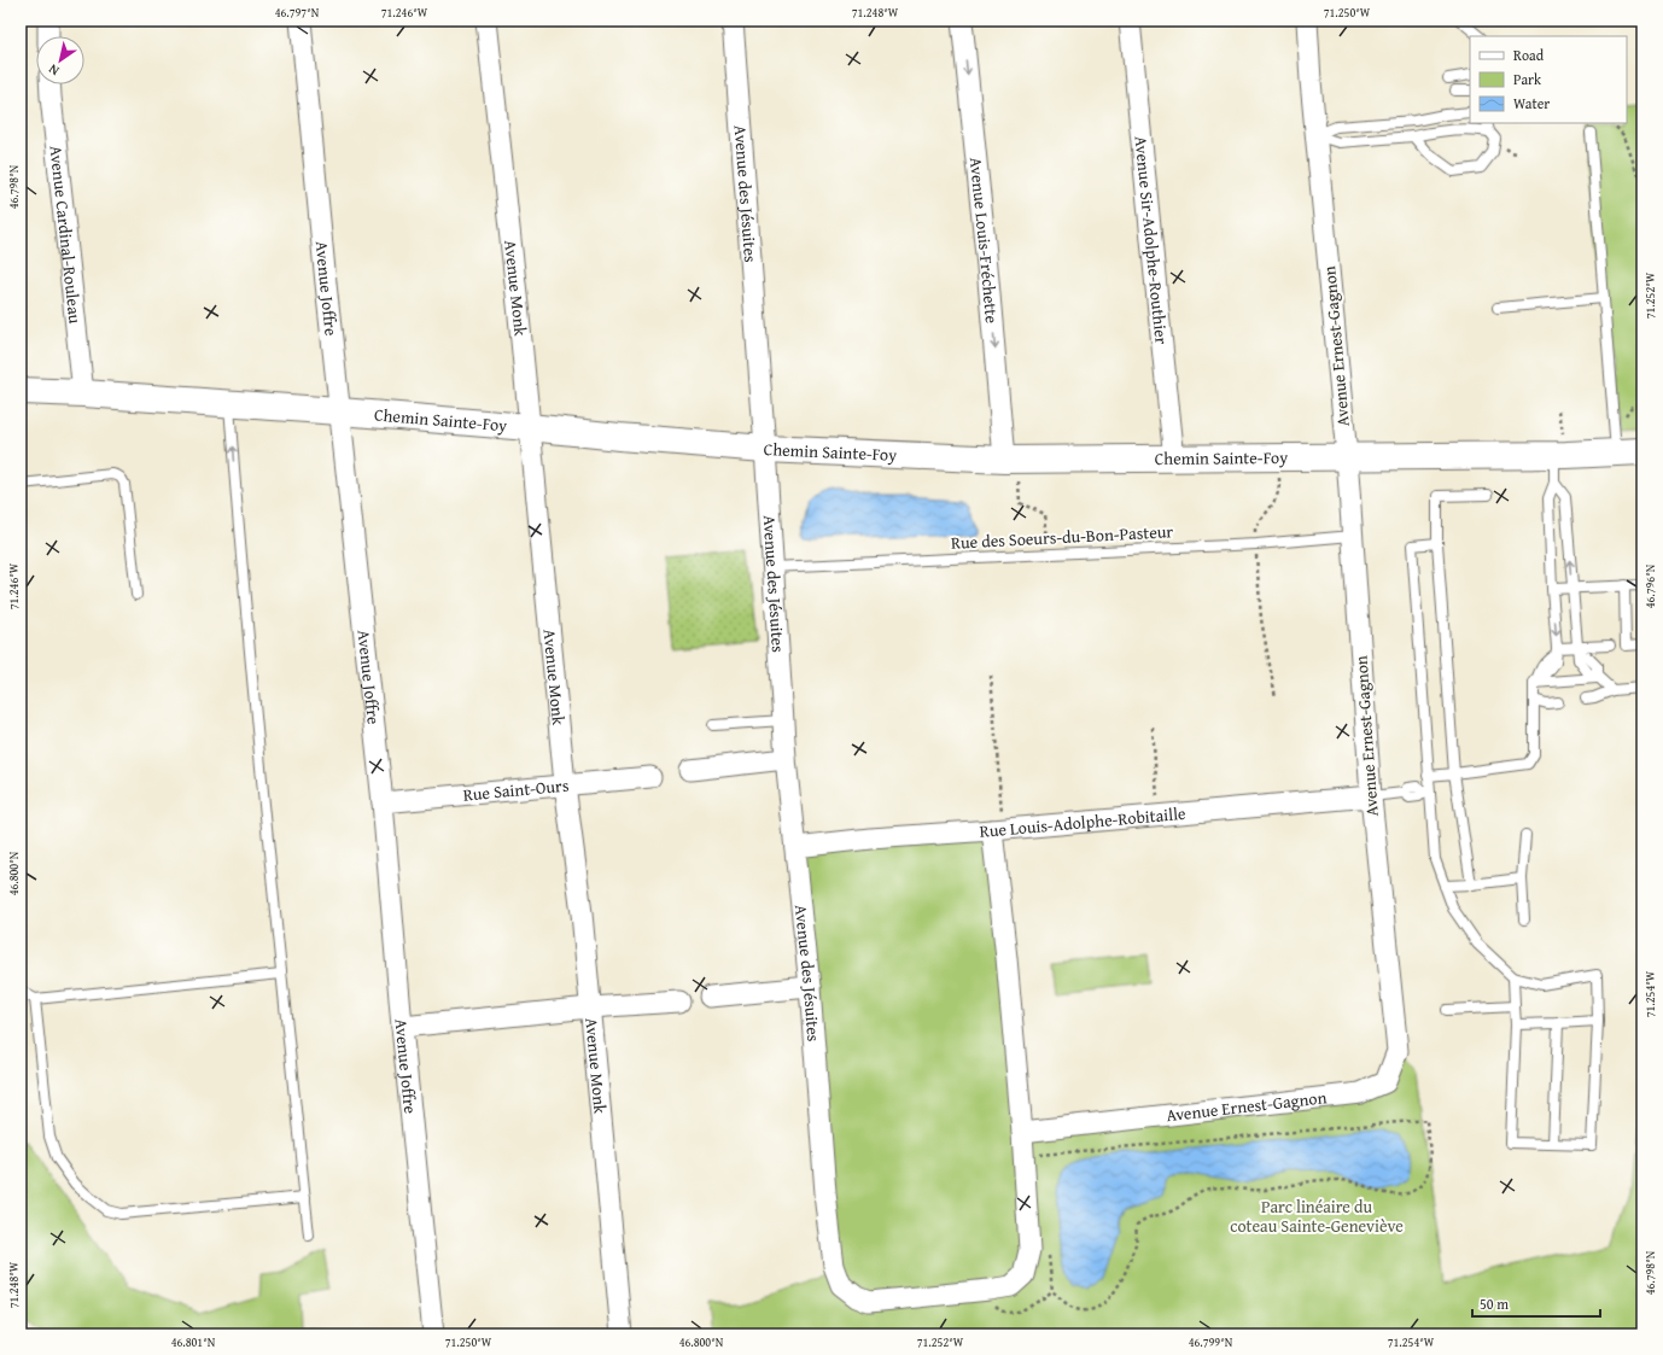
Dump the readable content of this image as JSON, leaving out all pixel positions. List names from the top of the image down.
{
  "streets": {
    "main road": ["Chemin Sainte-Foy"],
    "street": [
      "Avenue des Jésuites",
      "Avenue Cardinal-Rouleau",
      "Avenue Louis-Fréchette",
      "Avenue Sir-Adolphe-Routhier",
      "Avenue Joffre",
      "Avenue Monk",
      "Avenue Ernest-Gagnon",
      "Rue Saint-Ours",
      "Rue Louis-Adolphe-Robitaille"
    ],
    "lane": ["Rue des Soeurs-du-Bon-Pasteur"]
  },
  "crossings": [
    ["Avenue des Jésuites", "Avenue Ernest-Gagnon"],
    ["Avenue des Jésuites", "Chemin Sainte-Foy"],
    ["Avenue des Jésuites", "Rue des Soeurs-du-Bon-Pasteur"],
    ["Avenue des Jésuites", "Rue Louis-Adolphe-Robitaille"],
    ["Avenue Cardinal-Rouleau", "Chemin Sainte-Foy"],
    ["Avenue Louis-Fréchette", "Chemin Sainte-Foy"],
    ["Avenue Sir-Adolphe-Routhier", "Chemin Sainte-Foy"],
    ["Avenue Joffre", "Chemin Sainte-Foy"],
    ["Avenue Joffre", "Rue Saint-Ours"],
    ["Avenue Monk", "Chemin Sainte-Foy"],
    ["Avenue Monk", "Rue Saint-Ours"],
    ["Avenue Ernest-Gagnon", "Chemin Sainte-Foy"],
    ["Avenue Ernest-Gagnon", "Rue des Soeurs-du-Bon-Pasteur"],
    ["Avenue Ernest-Gagnon", "Rue Louis-Adolphe-Robitaille"]
  ],
  "one_way": ["Avenue Louis-Fréchette"],
  "parks": ["Parc linéaire du coteau Sainte-Geneviève"],
  "legend": ["Road", "Park", "Water"],
  "scale_bar": "50 m",
  "north": "bottom left",
  "coordinates": [
    "46.797°N",
    "71.246°W",
    "71.248°W",
    "71.250°W",
    "46.798°N",
    "71.252°W",
    "46.796°N",
    "46.800°N",
    "71.254°W",
    "46.801°N",
    "46.799°N"
  ]
}
